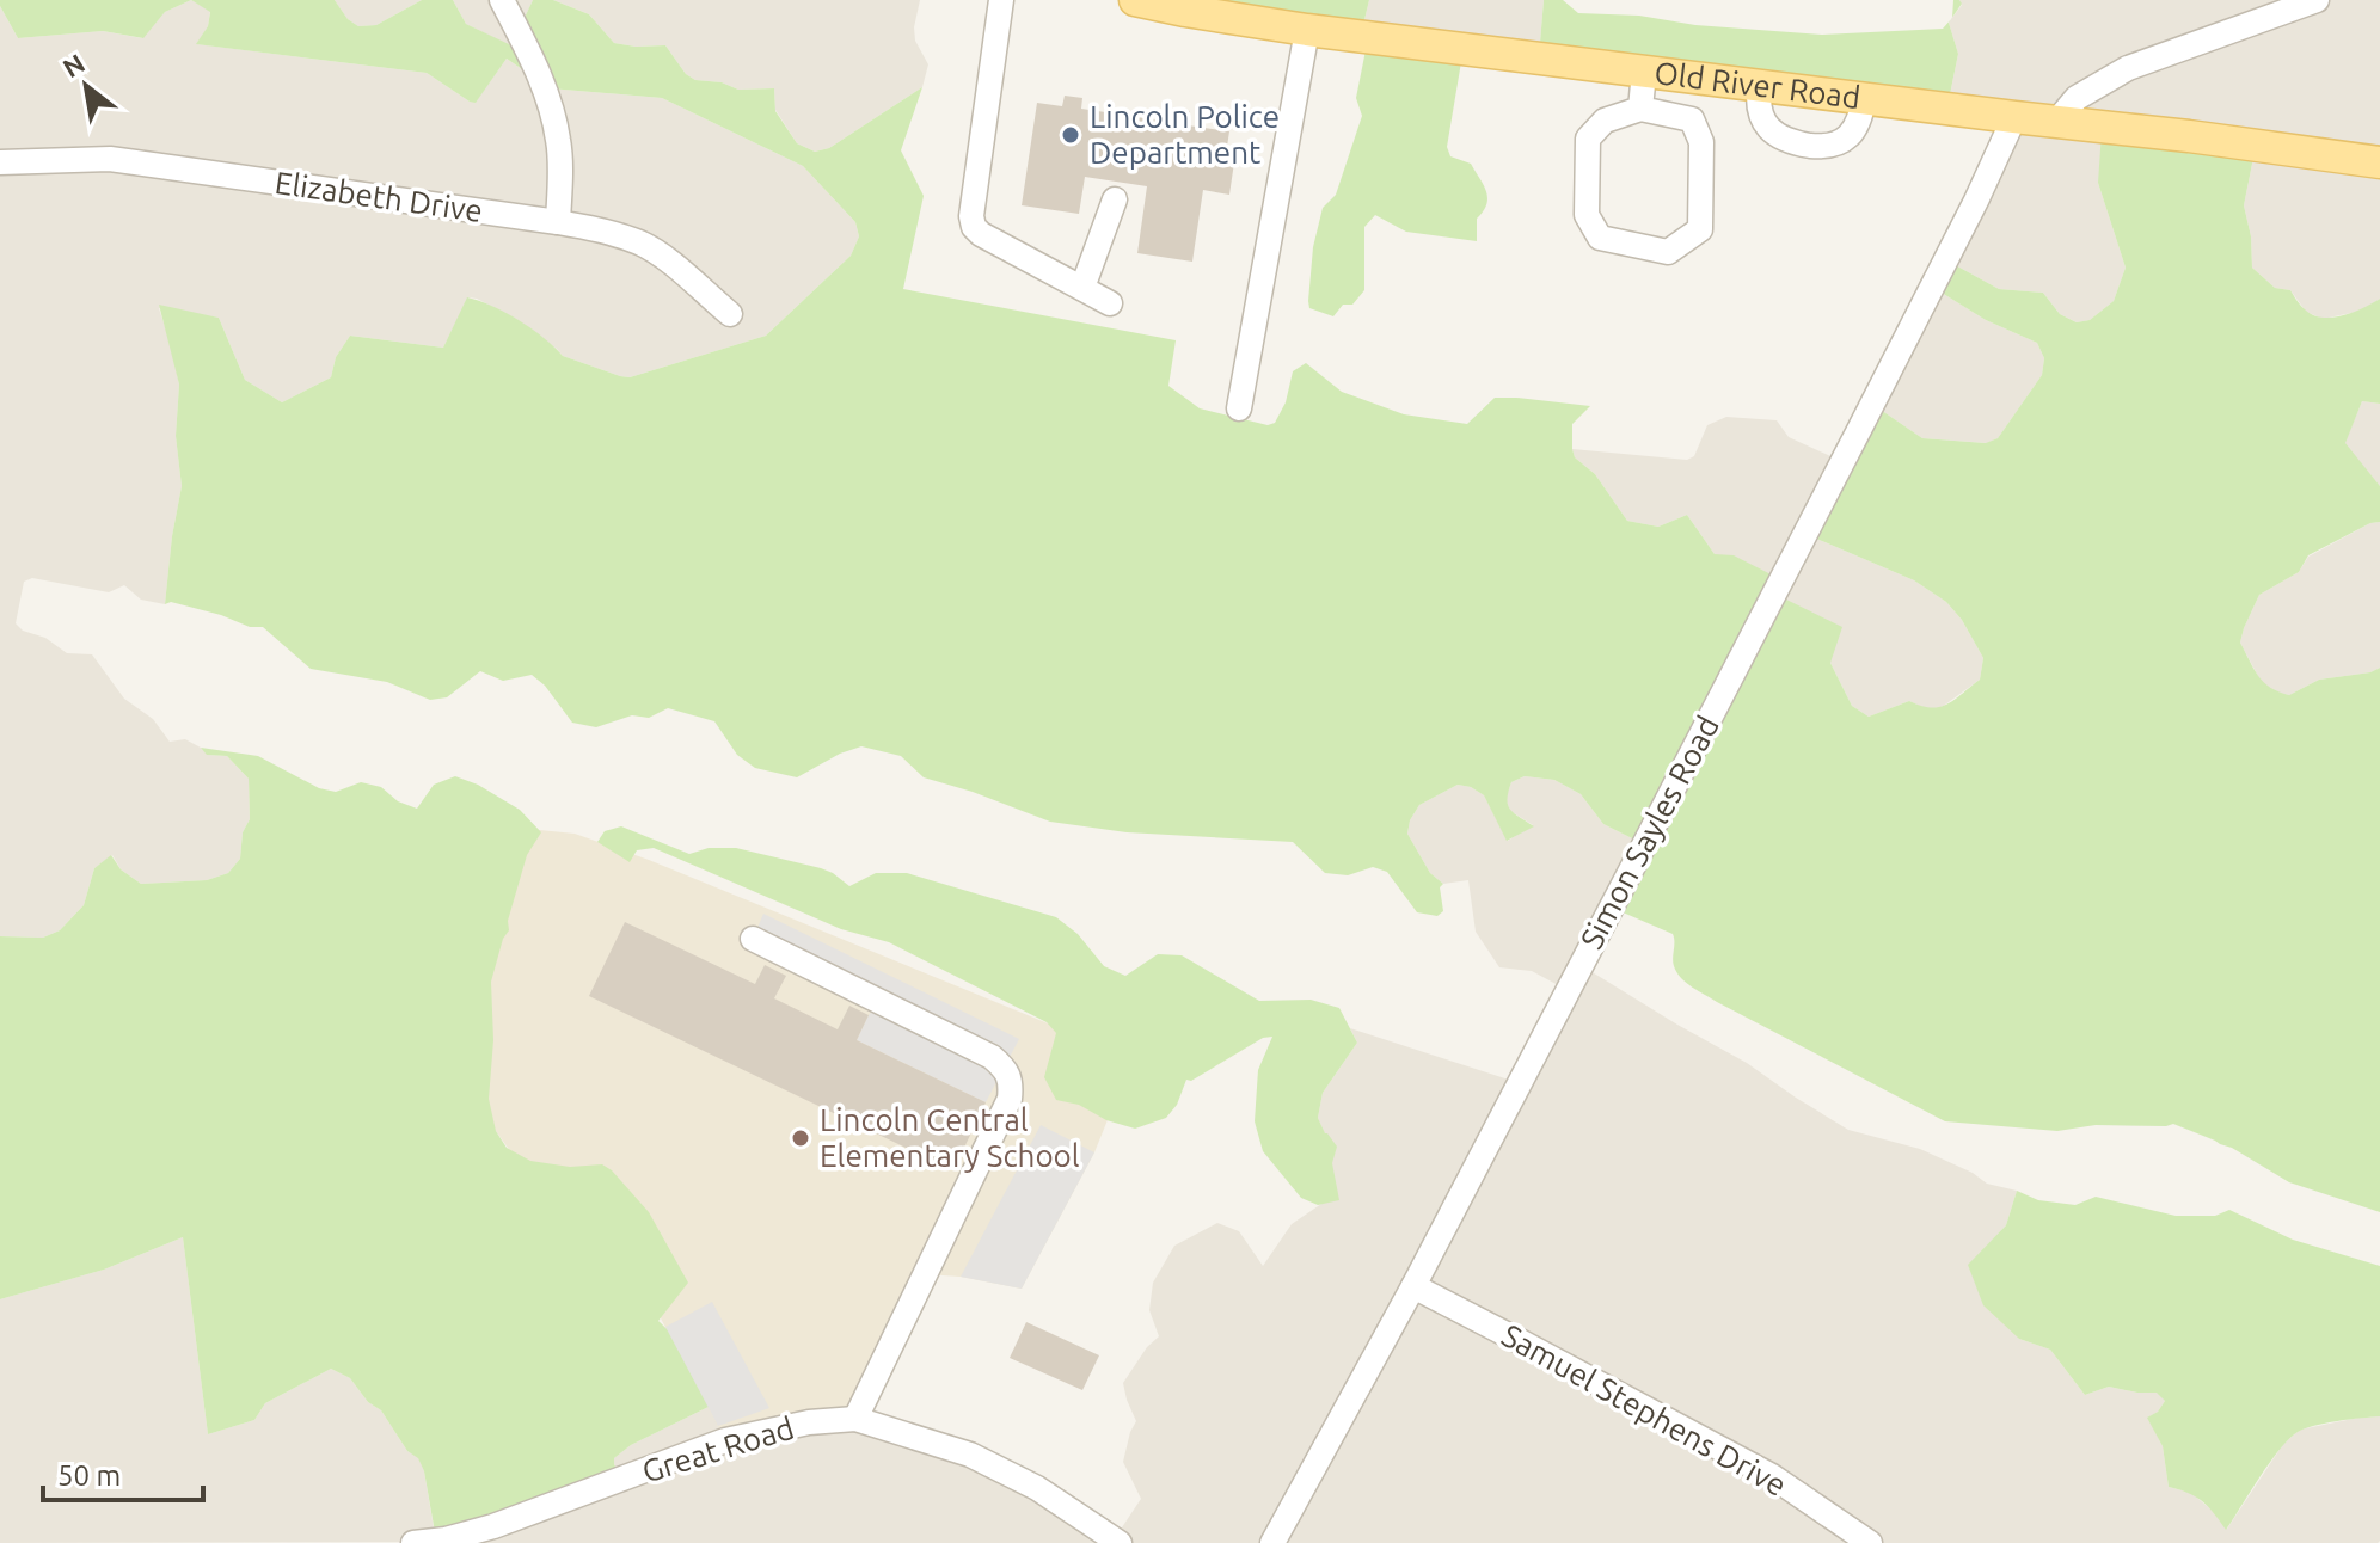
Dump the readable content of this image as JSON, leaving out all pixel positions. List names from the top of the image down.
{
  "streets": {
    "main road": ["Old River Road"],
    "street": [
      "Elizabeth Drive",
      "Simon Sayles Road",
      "Samuel Stephens Drive",
      "Great Road"
    ]
  },
  "crossings": [
    ["Old River Road", "Simon Sayles Road"],
    ["Simon Sayles Road", "Samuel Stephens Drive"]
  ],
  "places": ["Lincoln Police Department", "Lincoln Central Elementary School"],
  "scale_bar": "50 m",
  "north": "top left"
}
